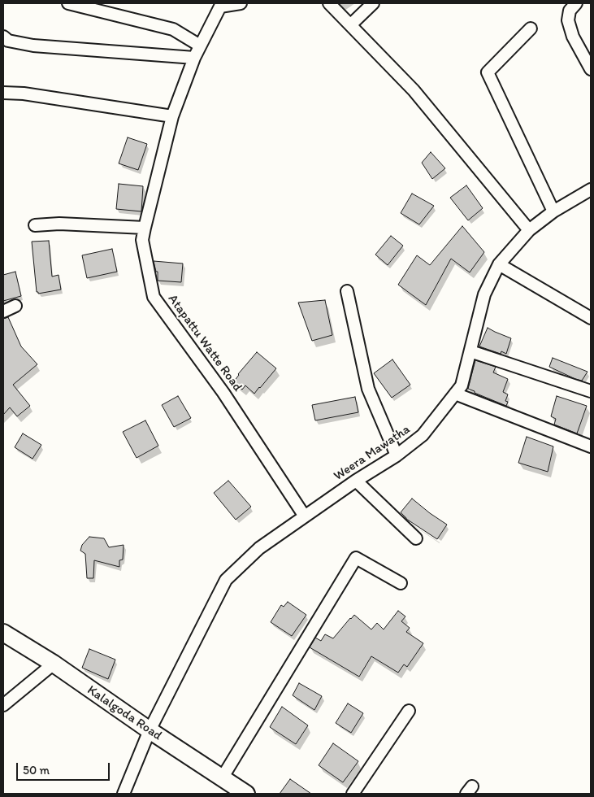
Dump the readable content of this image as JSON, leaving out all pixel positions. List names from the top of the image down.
{
  "streets": {
    "street": ["Atapattu Watte Road", "Weera Mawatha", "Kalalgoda Road"]
  },
  "crossings": [
    ["Atapattu Watte Road", "Weera Mawatha"],
    ["Weera Mawatha", "Kalalgoda Road"]
  ],
  "scale_bar": "50 m"
}
